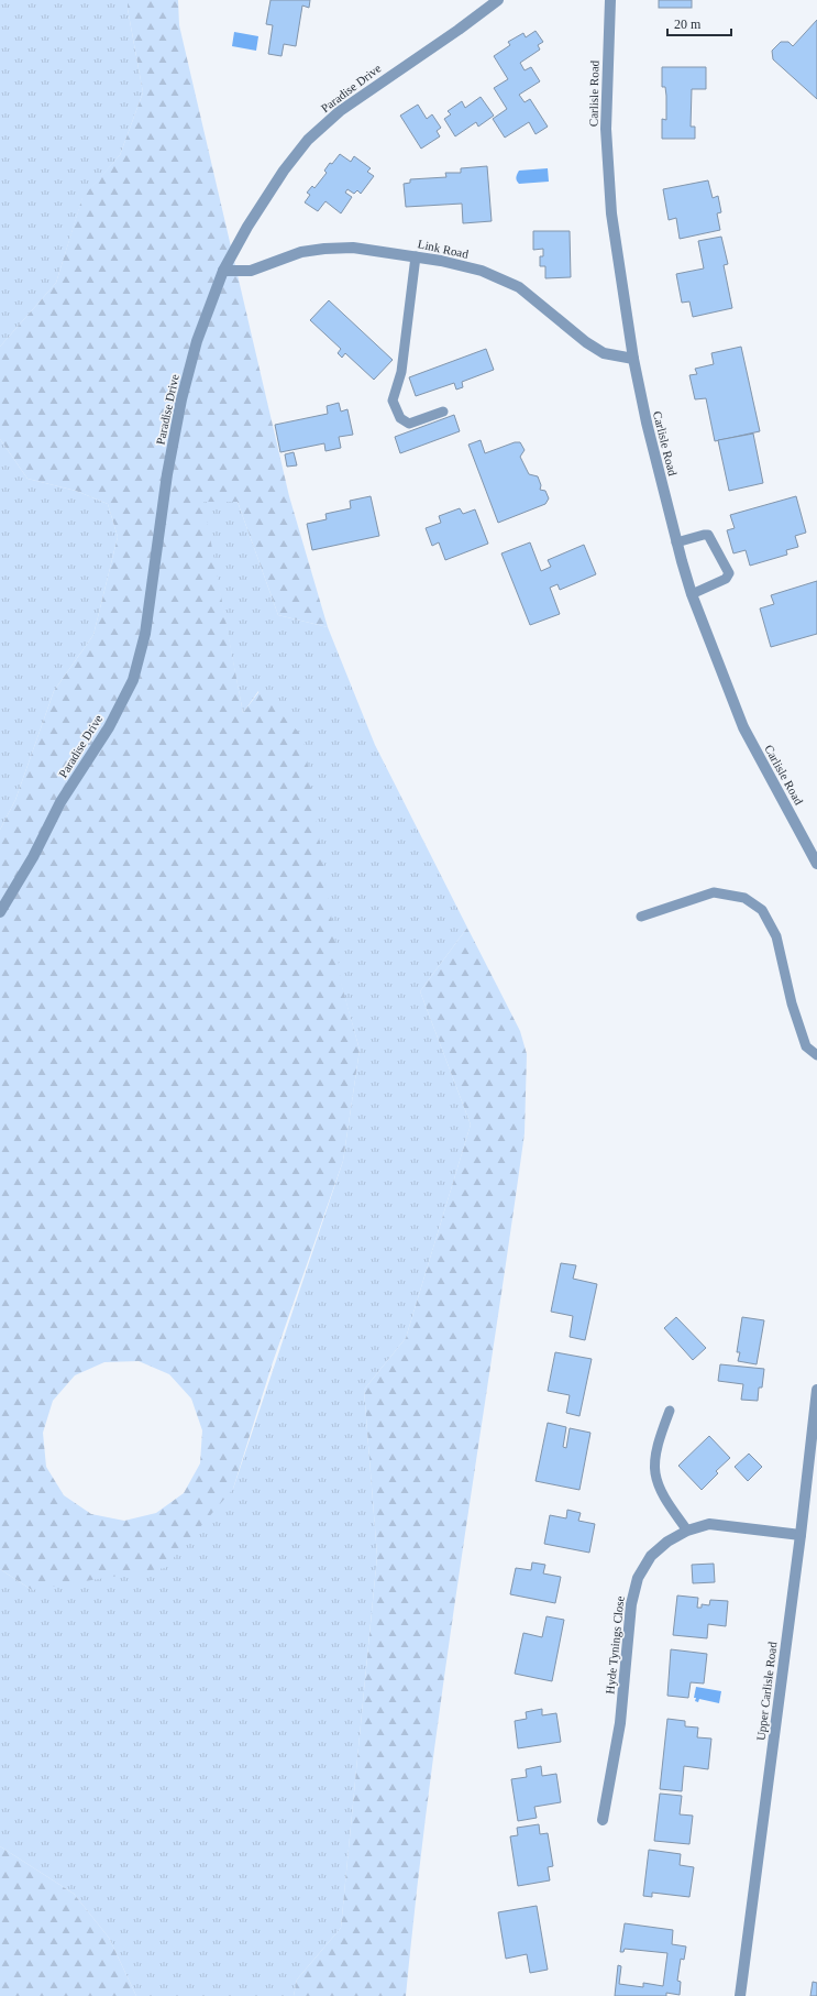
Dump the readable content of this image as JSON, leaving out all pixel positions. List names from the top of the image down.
{
  "streets": {
    "street": [
      "Paradise Drive",
      "Carlisle Road",
      "Link Road",
      "Hyde Tynings Close",
      "Upper Carlisle Road"
    ]
  },
  "crossings": [
    ["Paradise Drive", "Link Road"],
    ["Carlisle Road", "Link Road"],
    ["Hyde Tynings Close", "Upper Carlisle Road"]
  ],
  "scale_bar": "20 m"
}
